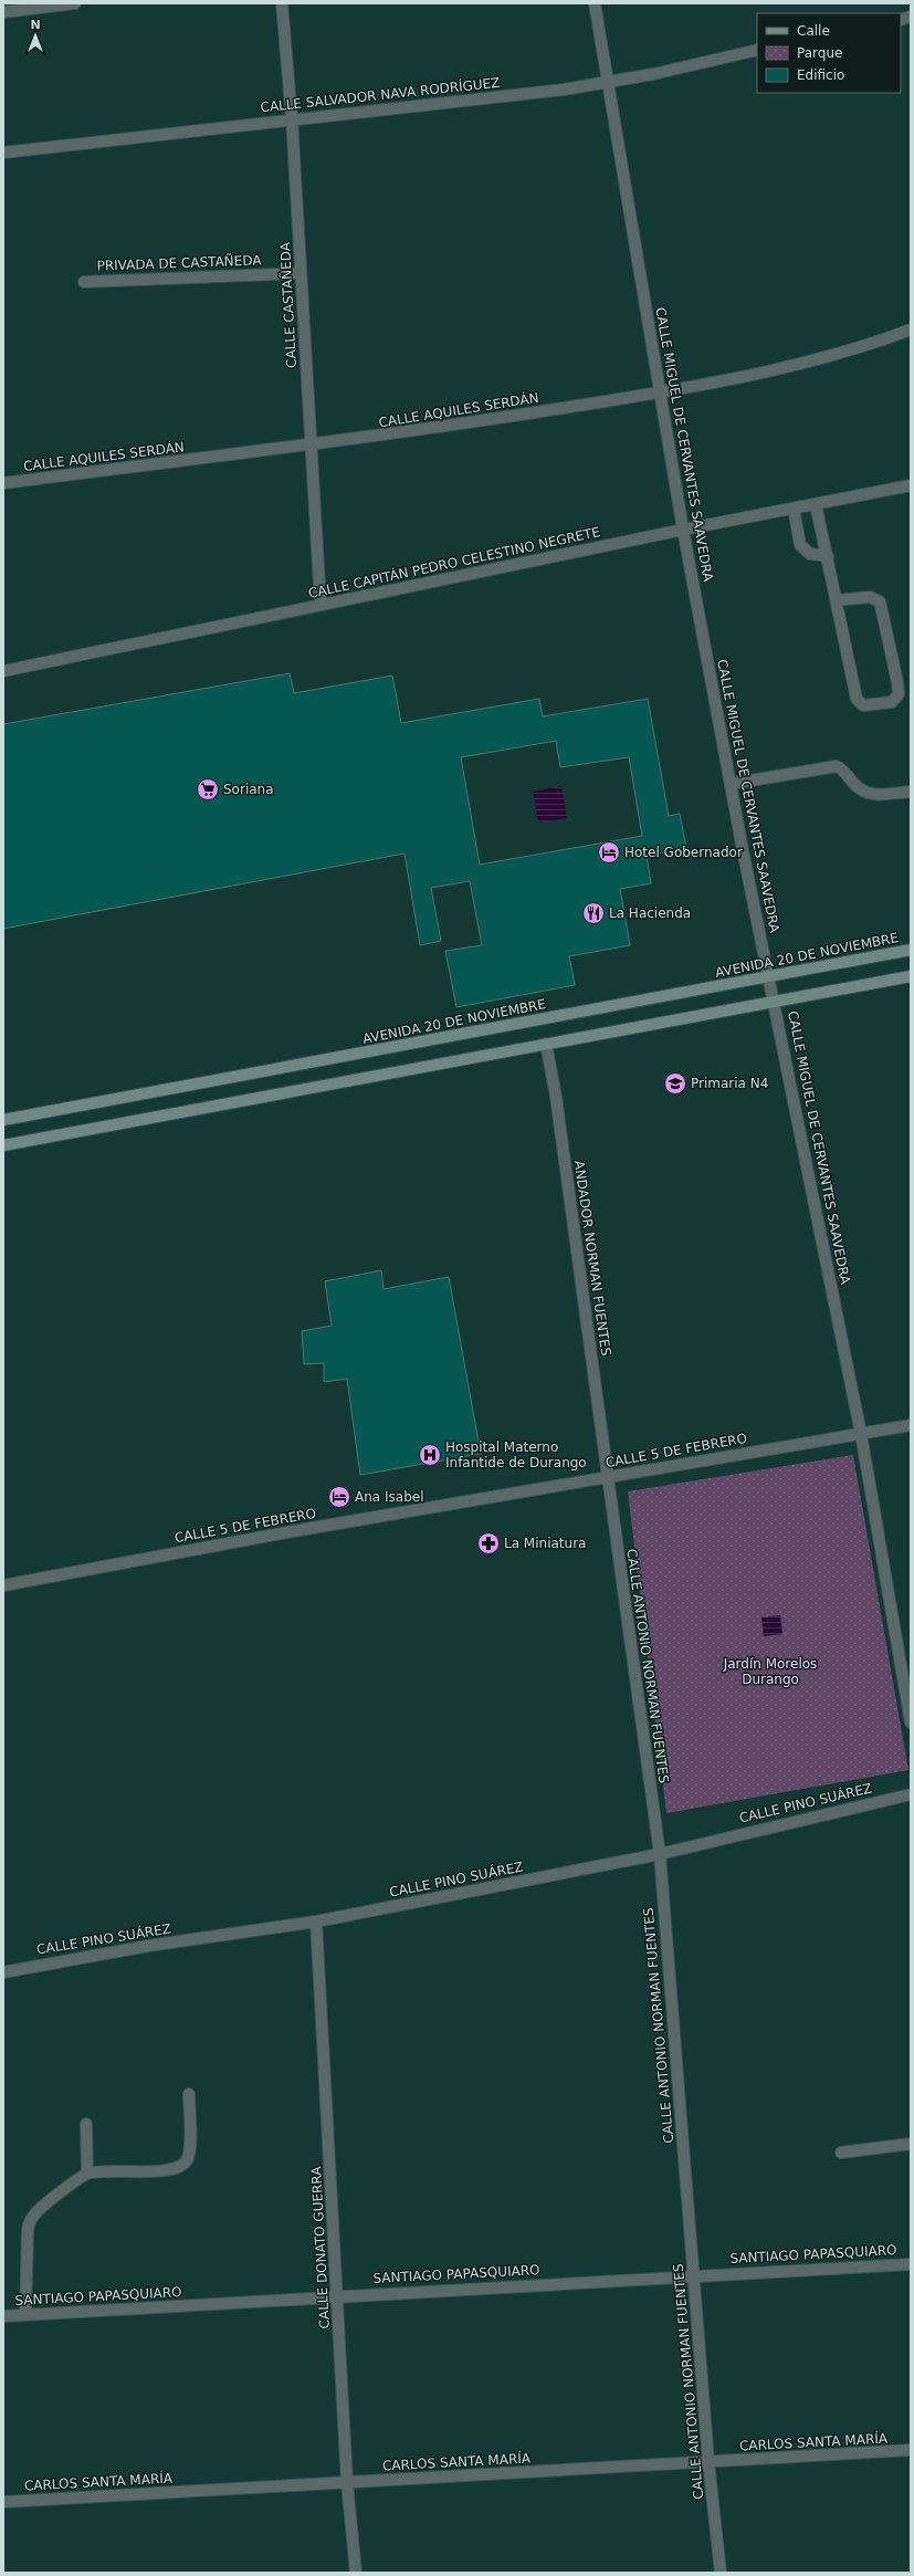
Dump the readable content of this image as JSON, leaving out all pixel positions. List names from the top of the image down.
{
  "streets": {
    "main road": ["AVENIDA 20 DE NOVIEMBRE"],
    "street": [
      "CALLE SALVADOR NAVA RODRÍGUEZ",
      "PRIVADA DE CASTAÑEDA",
      "CALLE CASTAÑEDA",
      "CALLE AQUILES SERDÁN",
      "CALLE MIGUEL DE CERVANTES SAAVEDRA",
      "CALLE CAPITÁN PEDRO CELESTINO NEGRETE",
      "ANDADOR NORMAN FUENTES",
      "CALLE 5 DE FEBRERO",
      "CALLE ANTONIO NORMAN FUENTES",
      "CALLE PINO SUÁREZ",
      "CALLE DONATO GUERRA",
      "SANTIAGO PAPASQUIARO",
      "CARLOS SANTA MARÍA"
    ]
  },
  "crossings": [
    ["CALLE SALVADOR NAVA RODRÍGUEZ", "CALLE CASTAÑEDA"],
    ["CALLE SALVADOR NAVA RODRÍGUEZ", "CALLE MIGUEL DE CERVANTES SAAVEDRA"],
    ["PRIVADA DE CASTAÑEDA", "CALLE CASTAÑEDA"],
    ["CALLE CASTAÑEDA", "CALLE AQUILES SERDÁN"],
    ["CALLE CASTAÑEDA", "CALLE CAPITÁN PEDRO CELESTINO NEGRETE"],
    ["CALLE AQUILES SERDÁN", "CALLE MIGUEL DE CERVANTES SAAVEDRA"],
    ["CALLE MIGUEL DE CERVANTES SAAVEDRA", "CALLE CAPITÁN PEDRO CELESTINO NEGRETE"],
    ["CALLE MIGUEL DE CERVANTES SAAVEDRA", "AVENIDA 20 DE NOVIEMBRE"],
    ["CALLE MIGUEL DE CERVANTES SAAVEDRA", "CALLE 5 DE FEBRERO"],
    ["ANDADOR NORMAN FUENTES", "CALLE 5 DE FEBRERO"],
    ["ANDADOR NORMAN FUENTES", "CALLE ANTONIO NORMAN FUENTES"],
    ["CALLE 5 DE FEBRERO", "CALLE ANTONIO NORMAN FUENTES"],
    ["CALLE ANTONIO NORMAN FUENTES", "CALLE PINO SUÁREZ"],
    ["CALLE ANTONIO NORMAN FUENTES", "SANTIAGO PAPASQUIARO"],
    ["CALLE ANTONIO NORMAN FUENTES", "CARLOS SANTA MARÍA"],
    ["CALLE PINO SUÁREZ", "CALLE DONATO GUERRA"],
    ["CALLE DONATO GUERRA", "SANTIAGO PAPASQUIARO"],
    ["CALLE DONATO GUERRA", "CARLOS SANTA MARÍA"]
  ],
  "parks": ["Jardín Morelos Durango"],
  "places": {
    "supermarket": ["Soriana"],
    "hotel": ["Hotel Gobernador", "Ana Isabel"],
    "restaurant": ["La Hacienda"],
    "school or university": ["Primaria N4"],
    "hospital": ["Hospital Materno Infantide de Durango"],
    "pharmacy": ["La Miniatura"]
  },
  "legend": ["Calle", "Parque", "Edificio"],
  "north": "top"
}
